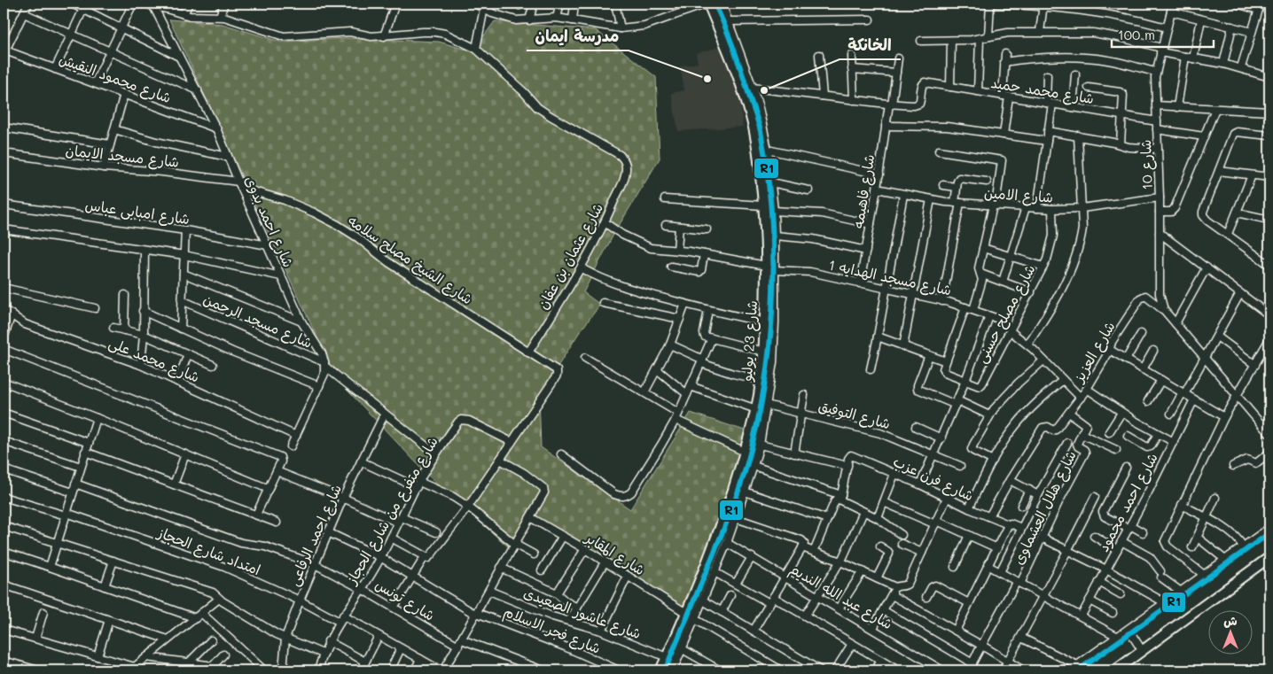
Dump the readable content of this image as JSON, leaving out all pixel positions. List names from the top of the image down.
{
  "streets": {
    "street": [
      "شارع محمود النقيش",
      "شارع محمد حميد",
      "شارع مسجد الايمان",
      "شارع 10",
      "شارع فاهيمه",
      "شارع الامين",
      "شارع امبابى عباس",
      "شارع احمد بدوى",
      "شارع عثمان بن عفان",
      "شارع الشيخ مصلح سلامه",
      "شارع مسجد الهدايه 1",
      "شارع مصلح حسنى",
      "شارع مسجد الرحمن",
      "شارع 23 يوليو",
      "شارع العزيز",
      "شارع محمد على",
      "شارع التوفيق",
      "شارع فرن عزب",
      "شارع احمد محمود",
      "شارع هلال العشماوى",
      "شارع متفرع من شارع الحجاز",
      "شارع احمد الرفاعى",
      "امتداد شارع الحجاز",
      "شارع المقابر",
      "شارع عبد الله النديم",
      "شارع تونس",
      "شارع عاشور الصعيدى",
      "شارع فجر الاسلام"
    ]
  },
  "crossings": [
    ["شارع محمود النقيش", "شارع احمد بدوى"],
    ["شارع محمد حميد", "شارع 10"],
    ["شارع محمد حميد", "شارع فاهيمه"],
    ["شارع مسجد الايمان", "شارع احمد بدوى"],
    ["شارع مسجد الايمان", "شارع الشيخ مصلح سلامه"],
    ["شارع 10", "شارع الامين"],
    ["شارع 10", "شارع العزيز"],
    ["شارع فاهيمه", "شارع الامين"],
    ["شارع فاهيمه", "شارع مسجد الهدايه 1"],
    ["شارع الامين", "شارع مصلح حسنى"],
    ["شارع امبابى عباس", "شارع احمد بدوى"],
    ["شارع احمد بدوى", "شارع عثمان بن عفان"],
    ["شارع احمد بدوى", "شارع الشيخ مصلح سلامه"],
    ["شارع احمد بدوى", "شارع مسجد الرحمن"],
    ["شارع عثمان بن عفان", "شارع الشيخ مصلح سلامه"],
    ["شارع الشيخ مصلح سلامه", "شارع متفرع من شارع الحجاز"],
    ["شارع 23 يوليو", "شارع المقابر"],
    ["شارع 23 يوليو", "شارع عاشور الصعيدى"],
    ["شارع متفرع من شارع الحجاز", "امتداد شارع الحجاز"],
    ["شارع متفرع من شارع الحجاز", "شارع تونس"],
    ["شارع متفرع من شارع الحجاز", "شارع فجر الاسلام"],
    ["شارع احمد الرفاعى", "امتداد شارع الحجاز"],
    ["شارع احمد الرفاعى", "شارع تونس"],
    ["شارع احمد الرفاعى", "شارع فجر الاسلام"]
  ],
  "places": ["مدرسة ايمان", "الخانكة"],
  "lines": ["transit line R1"],
  "scale_bar": "100 m",
  "north": "top"
}
